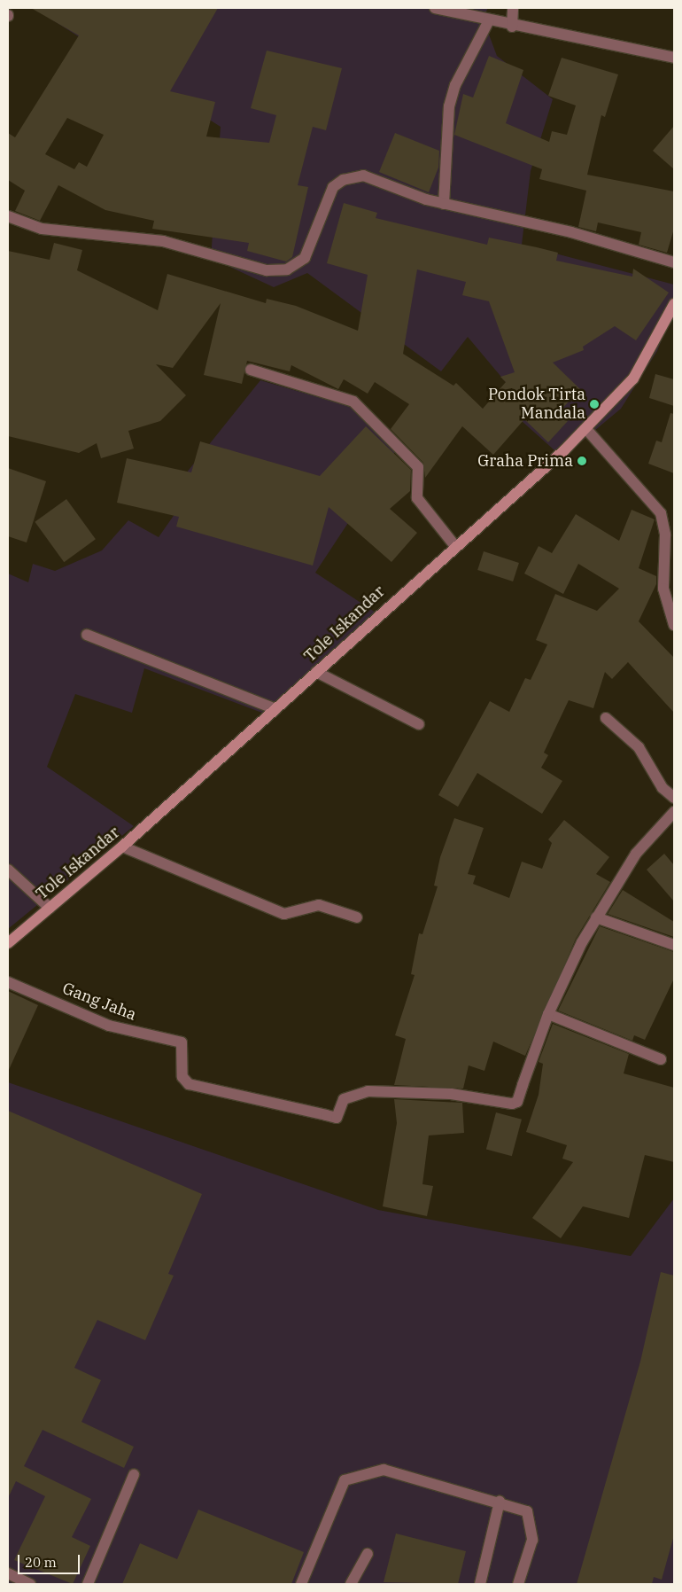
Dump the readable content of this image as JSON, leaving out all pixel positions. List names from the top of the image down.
{
  "streets": {
    "main road": ["Tole Iskandar"],
    "street": ["Gang Jaha"]
  },
  "places": ["Pondok Tirta Mandala", "Graha Prima"],
  "scale_bar": "20 m"
}
